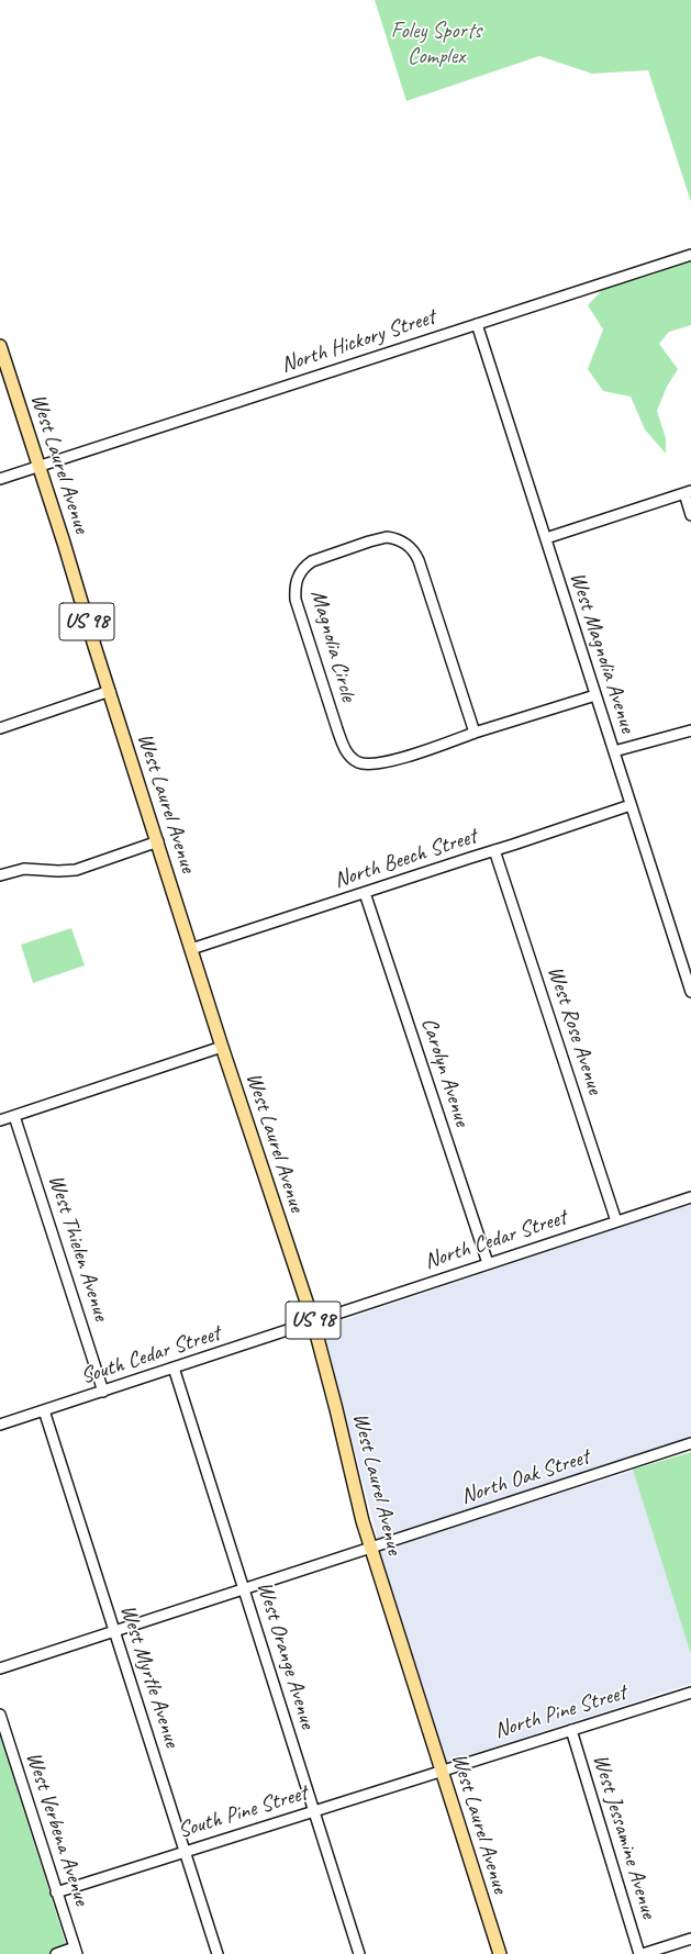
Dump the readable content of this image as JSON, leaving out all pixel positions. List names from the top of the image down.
{
  "streets": {
    "main road": ["West Laurel Avenue", "US 98"],
    "street": [
      "North Hickory Street",
      "Magnolia Circle",
      "West Magnolia Avenue",
      "North Beech Street",
      "West Rose Avenue",
      "Carolyn Avenue",
      "North Cedar Street",
      "West Thielen Avenue",
      "South Cedar Street",
      "North Oak Street",
      "West Orange Avenue",
      "West Myrtle Avenue",
      "North Pine Street",
      "South Pine Street",
      "West Verbena Avenue",
      "West Jessamine Avenue"
    ]
  },
  "crossings": [
    ["North Hickory Street", "West Laurel Avenue"],
    ["North Hickory Street", "West Magnolia Avenue"],
    ["West Laurel Avenue", "North Beech Street"],
    ["West Laurel Avenue", "North Cedar Street"],
    ["West Laurel Avenue", "South Cedar Street"],
    ["West Laurel Avenue", "North Oak Street"],
    ["West Laurel Avenue", "North Pine Street"],
    ["West Laurel Avenue", "South Pine Street"],
    ["Magnolia Circle", "West Magnolia Avenue"],
    ["West Magnolia Avenue", "North Beech Street"],
    ["North Beech Street", "West Rose Avenue"],
    ["North Beech Street", "Carolyn Avenue"],
    ["West Rose Avenue", "North Cedar Street"],
    ["Carolyn Avenue", "North Cedar Street"],
    ["North Cedar Street", "South Cedar Street"],
    ["West Thielen Avenue", "South Cedar Street"],
    ["South Cedar Street", "West Orange Avenue"],
    ["South Cedar Street", "West Myrtle Avenue"],
    ["North Oak Street", "West Orange Avenue"],
    ["North Oak Street", "West Myrtle Avenue"],
    ["West Orange Avenue", "South Pine Street"],
    ["West Myrtle Avenue", "South Pine Street"],
    ["North Pine Street", "South Pine Street"],
    ["North Pine Street", "West Jessamine Avenue"],
    ["South Pine Street", "West Verbena Avenue"]
  ],
  "parks": ["Foley Sports Complex"]
}
